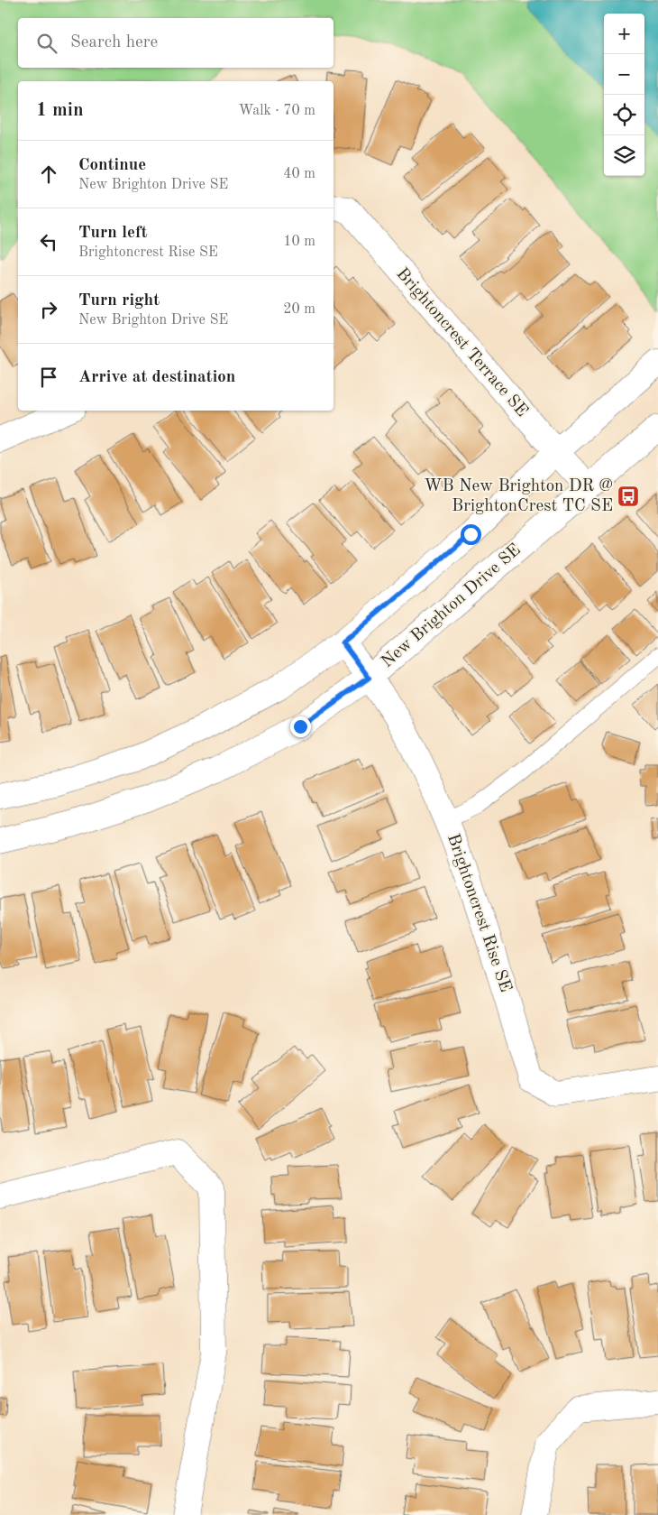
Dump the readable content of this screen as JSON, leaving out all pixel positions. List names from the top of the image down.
{
  "streets": {
    "street": ["Brightoncrest Terrace SE", "New Brighton Drive SE", "Brightoncrest Rise SE"]
  },
  "crossings": [
    ["Brightoncrest Terrace SE", "New Brighton Drive SE"],
    ["New Brighton Drive SE", "Brightoncrest Rise SE"]
  ],
  "places": {
    "bus stop": ["WB New Brighton DR @ BrightonCrest TC SE"]
  },
  "page": {
    "map_buttons": ["+", "−"],
    "search": "Search here",
    "heading": ["1 min", "Walk · 70 m"],
    "list": [
      ["Continue", "New Brighton Drive SE", "40 m"],
      ["Turn left", "Brightoncrest Rise SE", "10 m"],
      ["Turn right", "New Brighton Drive SE", "20 m"],
      "Arrive at destination"
    ]
  }
}
